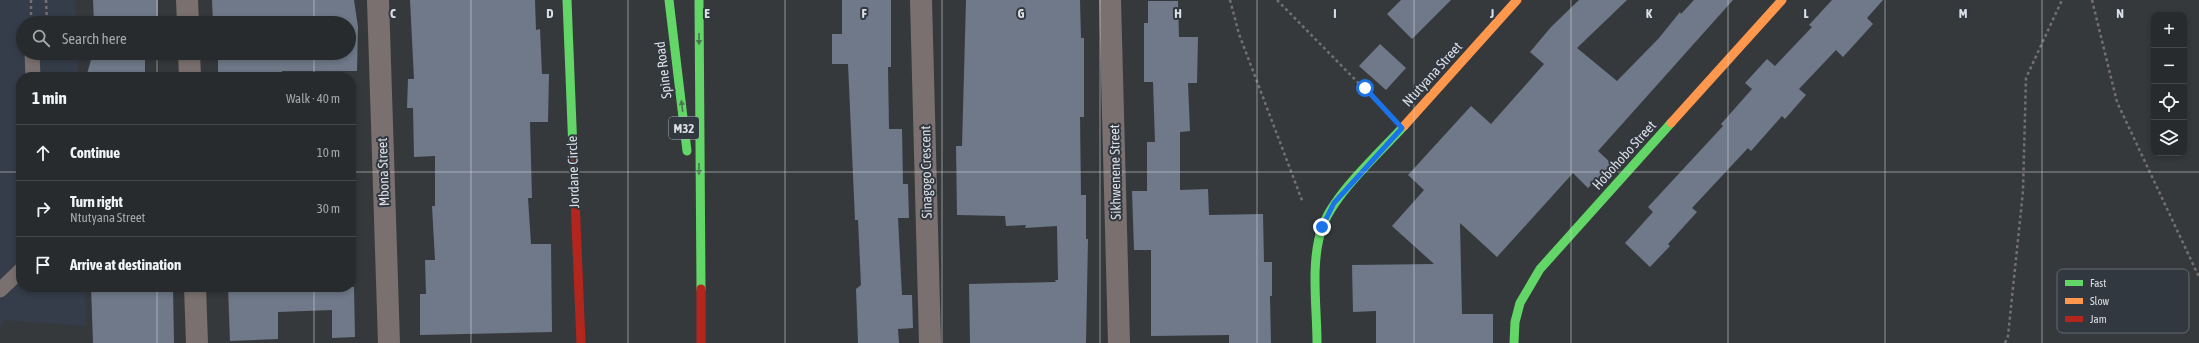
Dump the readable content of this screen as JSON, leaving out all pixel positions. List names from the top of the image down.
{
  "streets": {
    "street": [
      "Spine Road",
      "Ntutyana Street",
      "M32",
      "Hobohobo Street",
      "Mbona Street",
      "Jordane Circle",
      "Sinagogo Crescent",
      "Sikhwenene Street"
    ]
  },
  "legend": ["Fast", "Slow", "Jam"],
  "page": {
    "map_buttons": ["+", "−"],
    "search": "Search here",
    "heading": ["1 min", "Walk · 40 m"],
    "list": [
      ["Continue", "10 m"],
      ["Turn right", "Ntutyana Street", "30 m"],
      "Arrive at destination"
    ]
  },
  "grid": {
    "columns": [
      "C",
      "D",
      "E",
      "F",
      "G",
      "H",
      "I",
      "J",
      "K",
      "L",
      "M",
      "N"
    ]
  }
}
